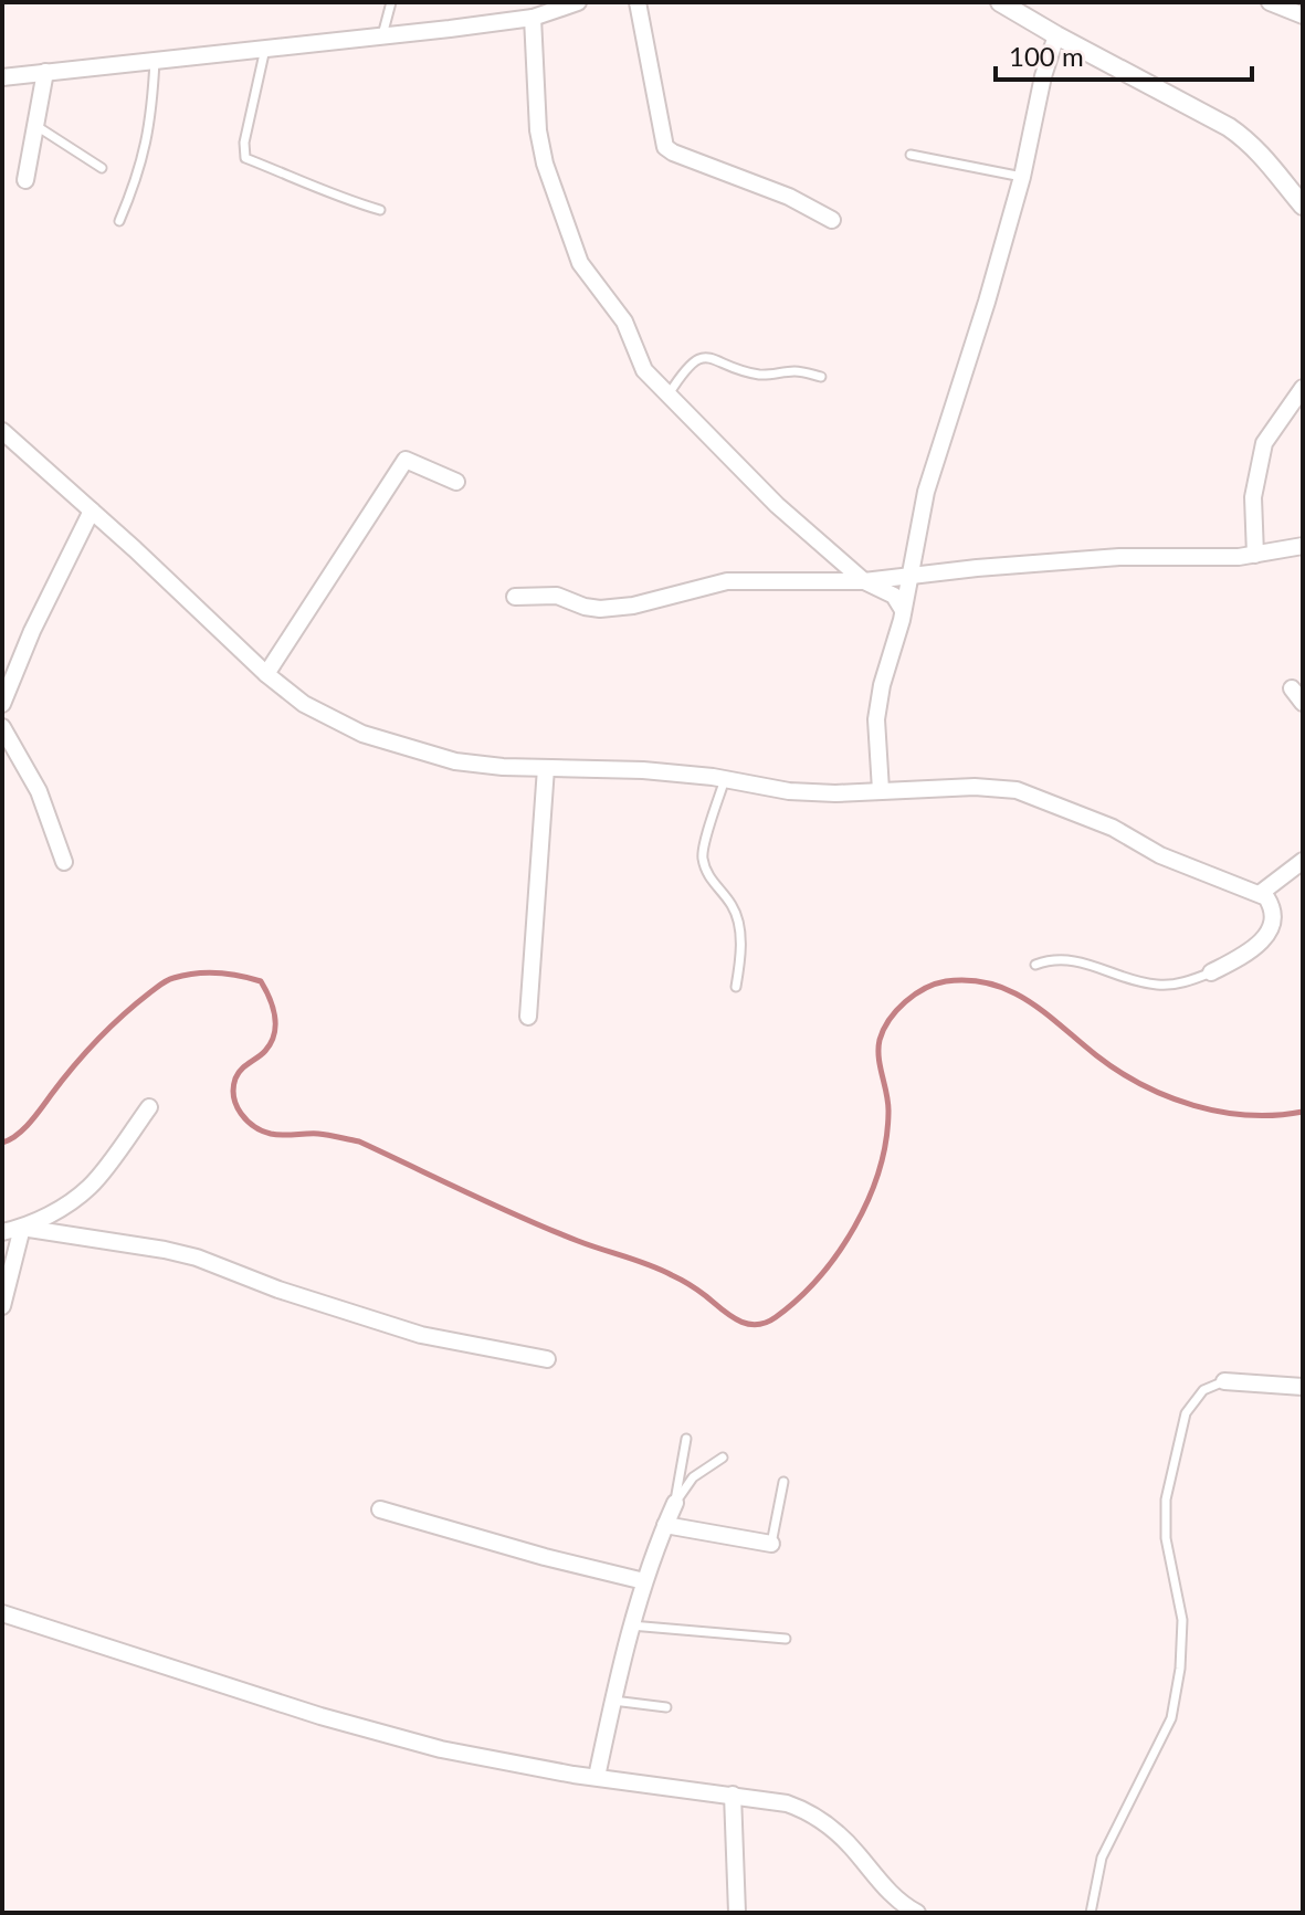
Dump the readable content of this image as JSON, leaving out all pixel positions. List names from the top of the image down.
{
  "scale_bar": "100 m"
}
